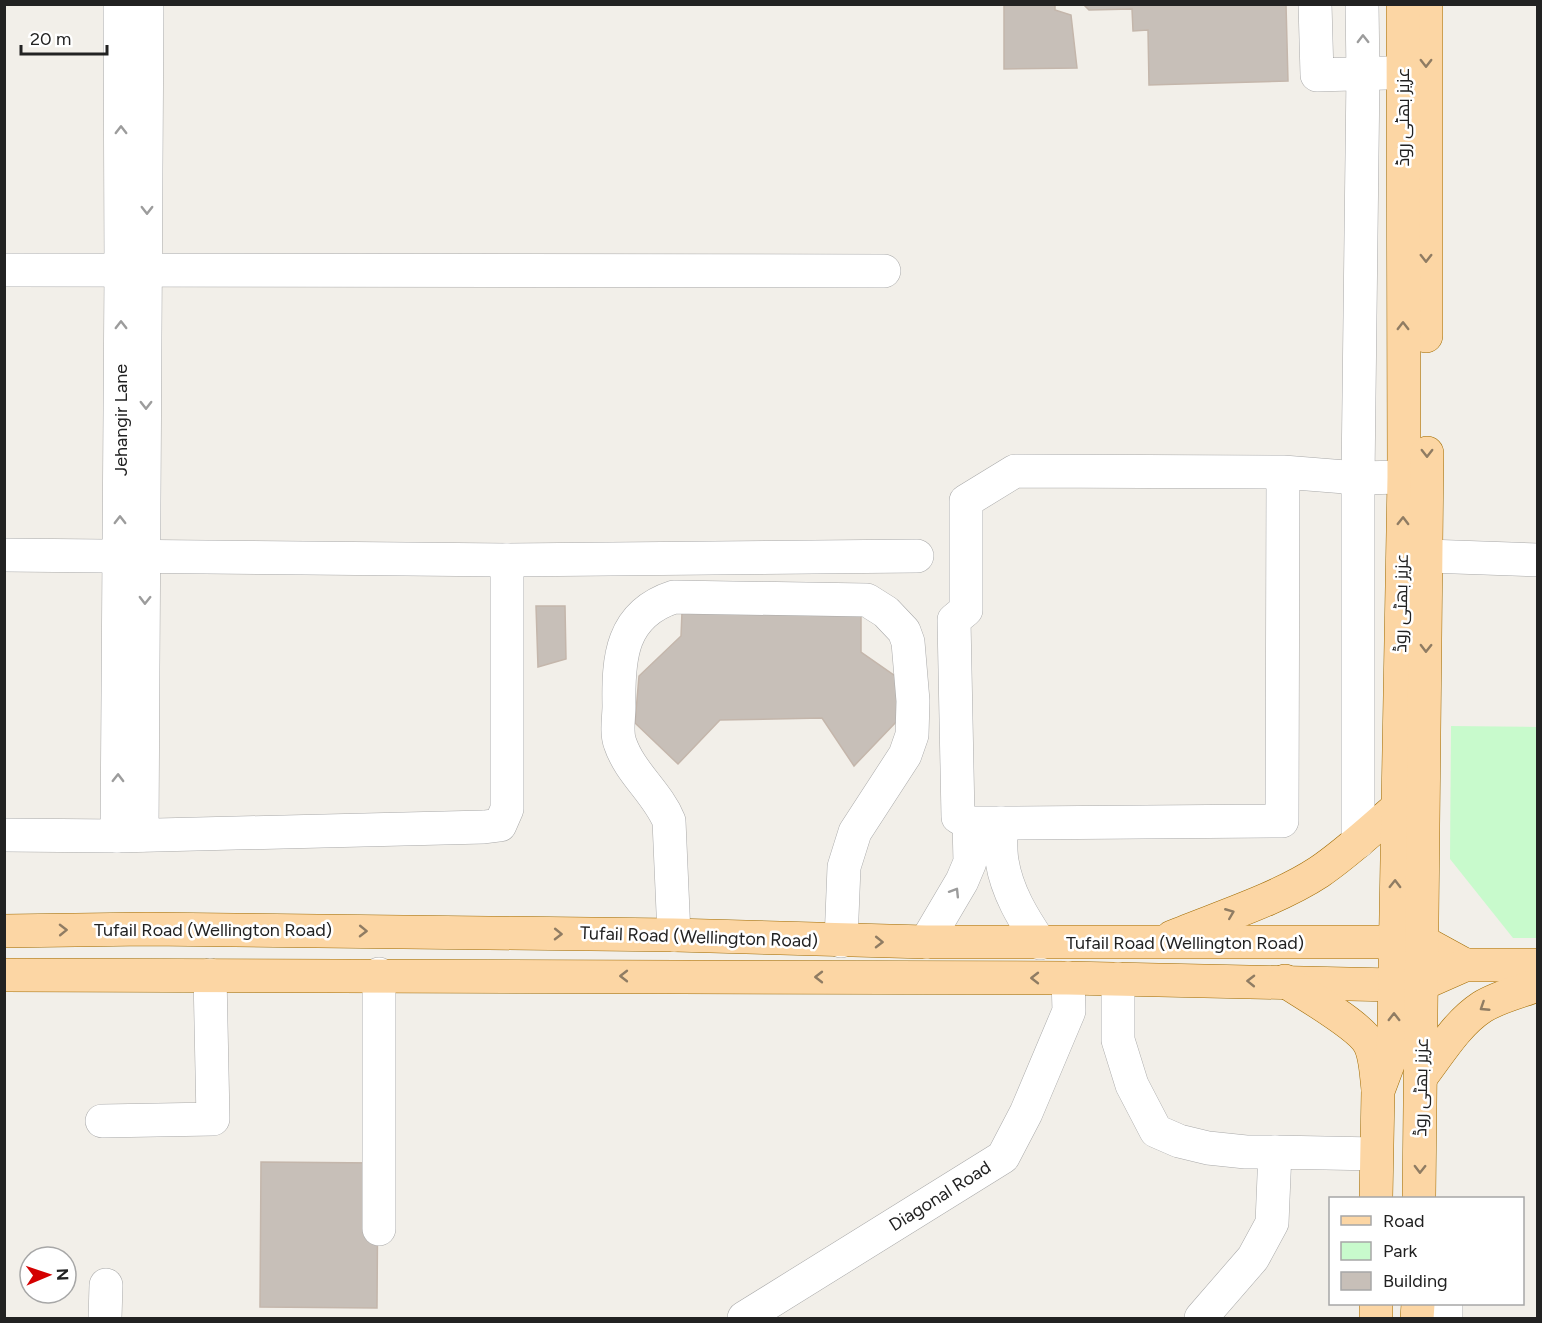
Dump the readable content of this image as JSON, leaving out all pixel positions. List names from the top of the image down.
{
  "streets": {
    "main road": ["عزیز بھٹی روڈ", "Tufail Road (Wellington Road)"],
    "street": ["Jehangir Lane", "Diagonal Road"]
  },
  "crossings": [
    ["عزیز بھٹی روڈ", "Tufail Road (Wellington Road)"],
    ["Tufail Road (Wellington Road)", "Diagonal Road"]
  ],
  "legend": ["Road", "Park", "Building"],
  "scale_bar": "20 m",
  "north": "right"
}
